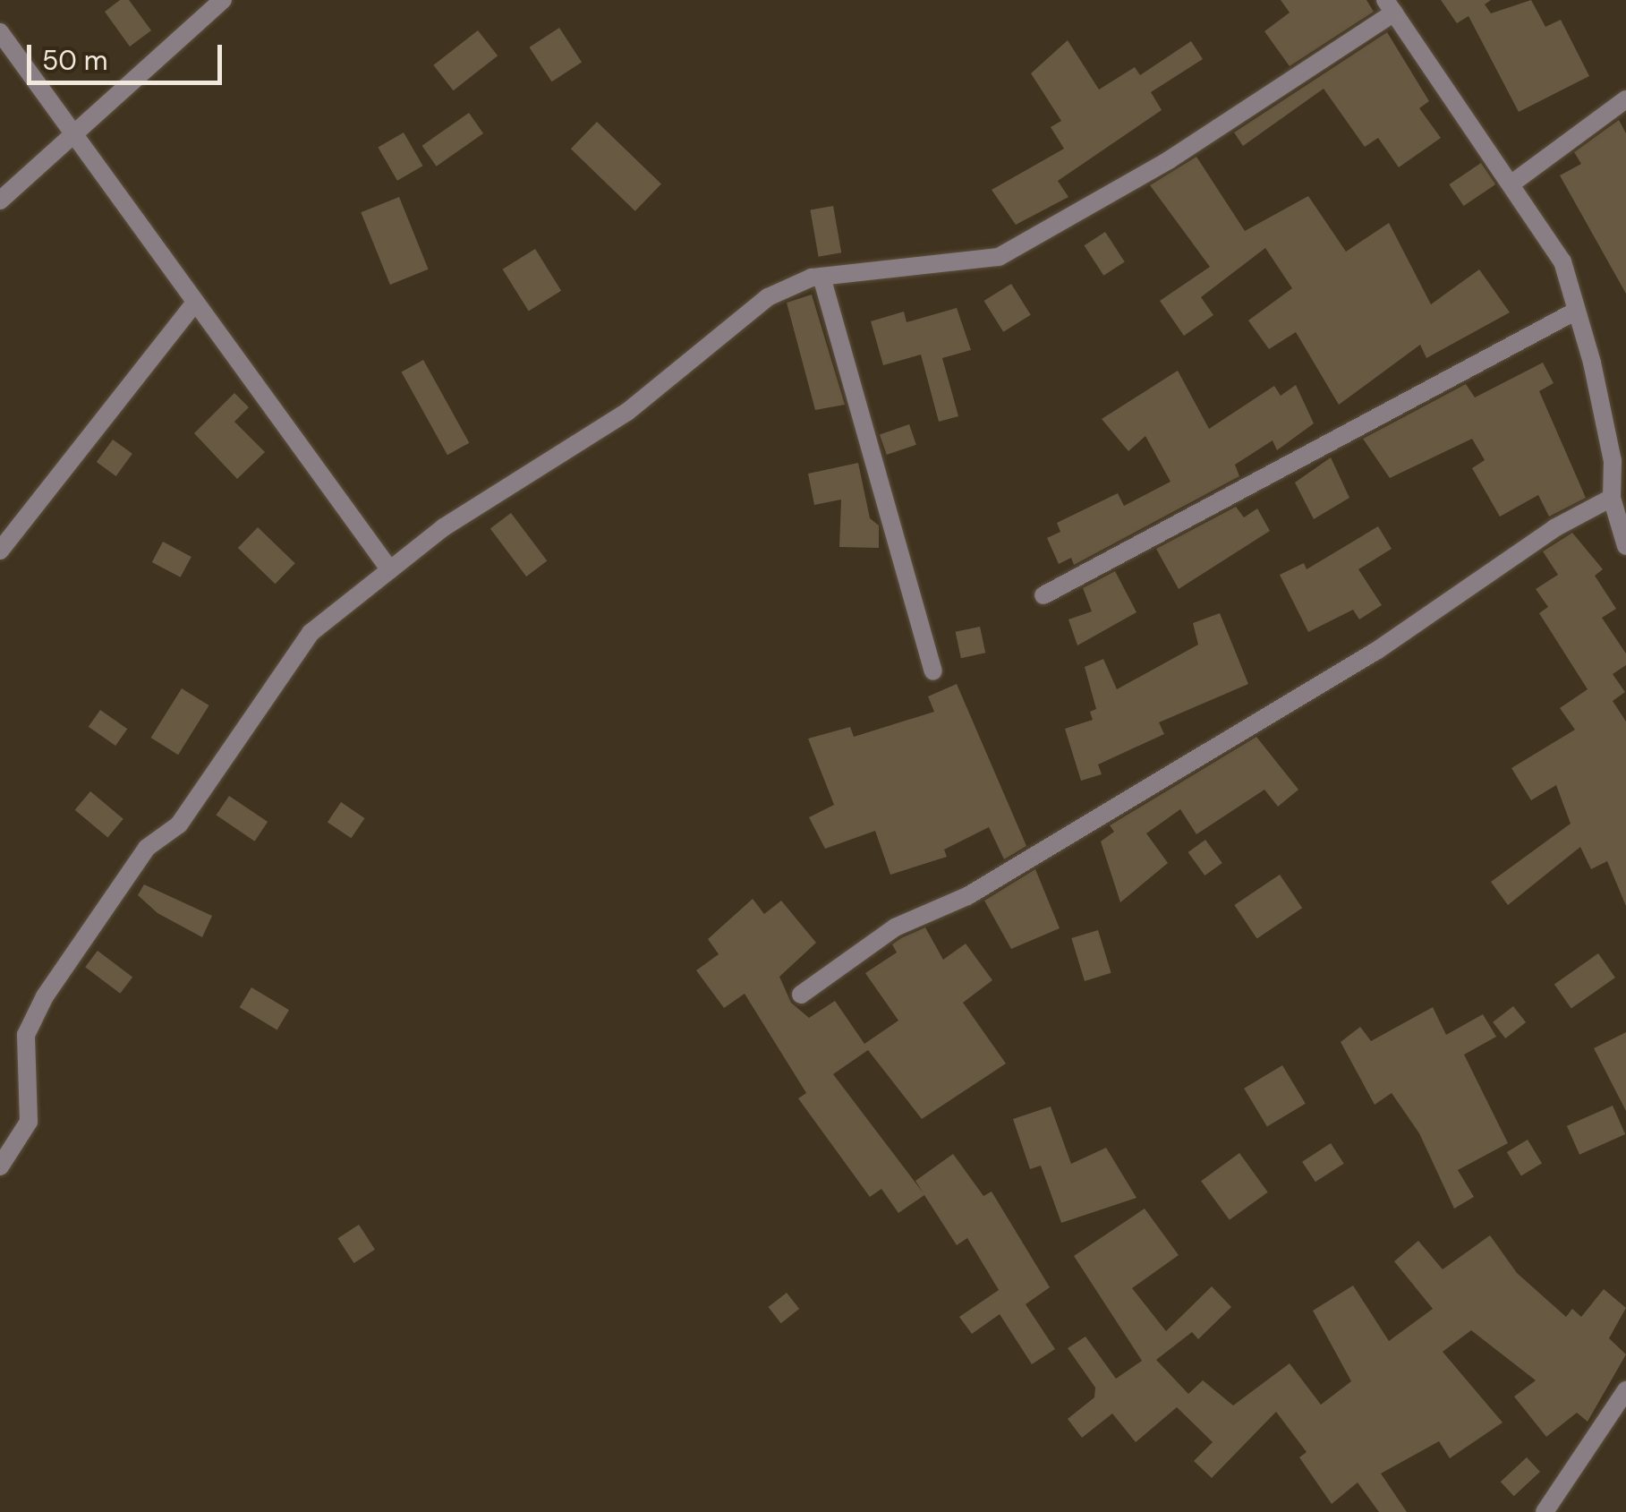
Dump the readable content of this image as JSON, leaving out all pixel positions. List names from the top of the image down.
{
  "scale_bar": "50 m"
}
